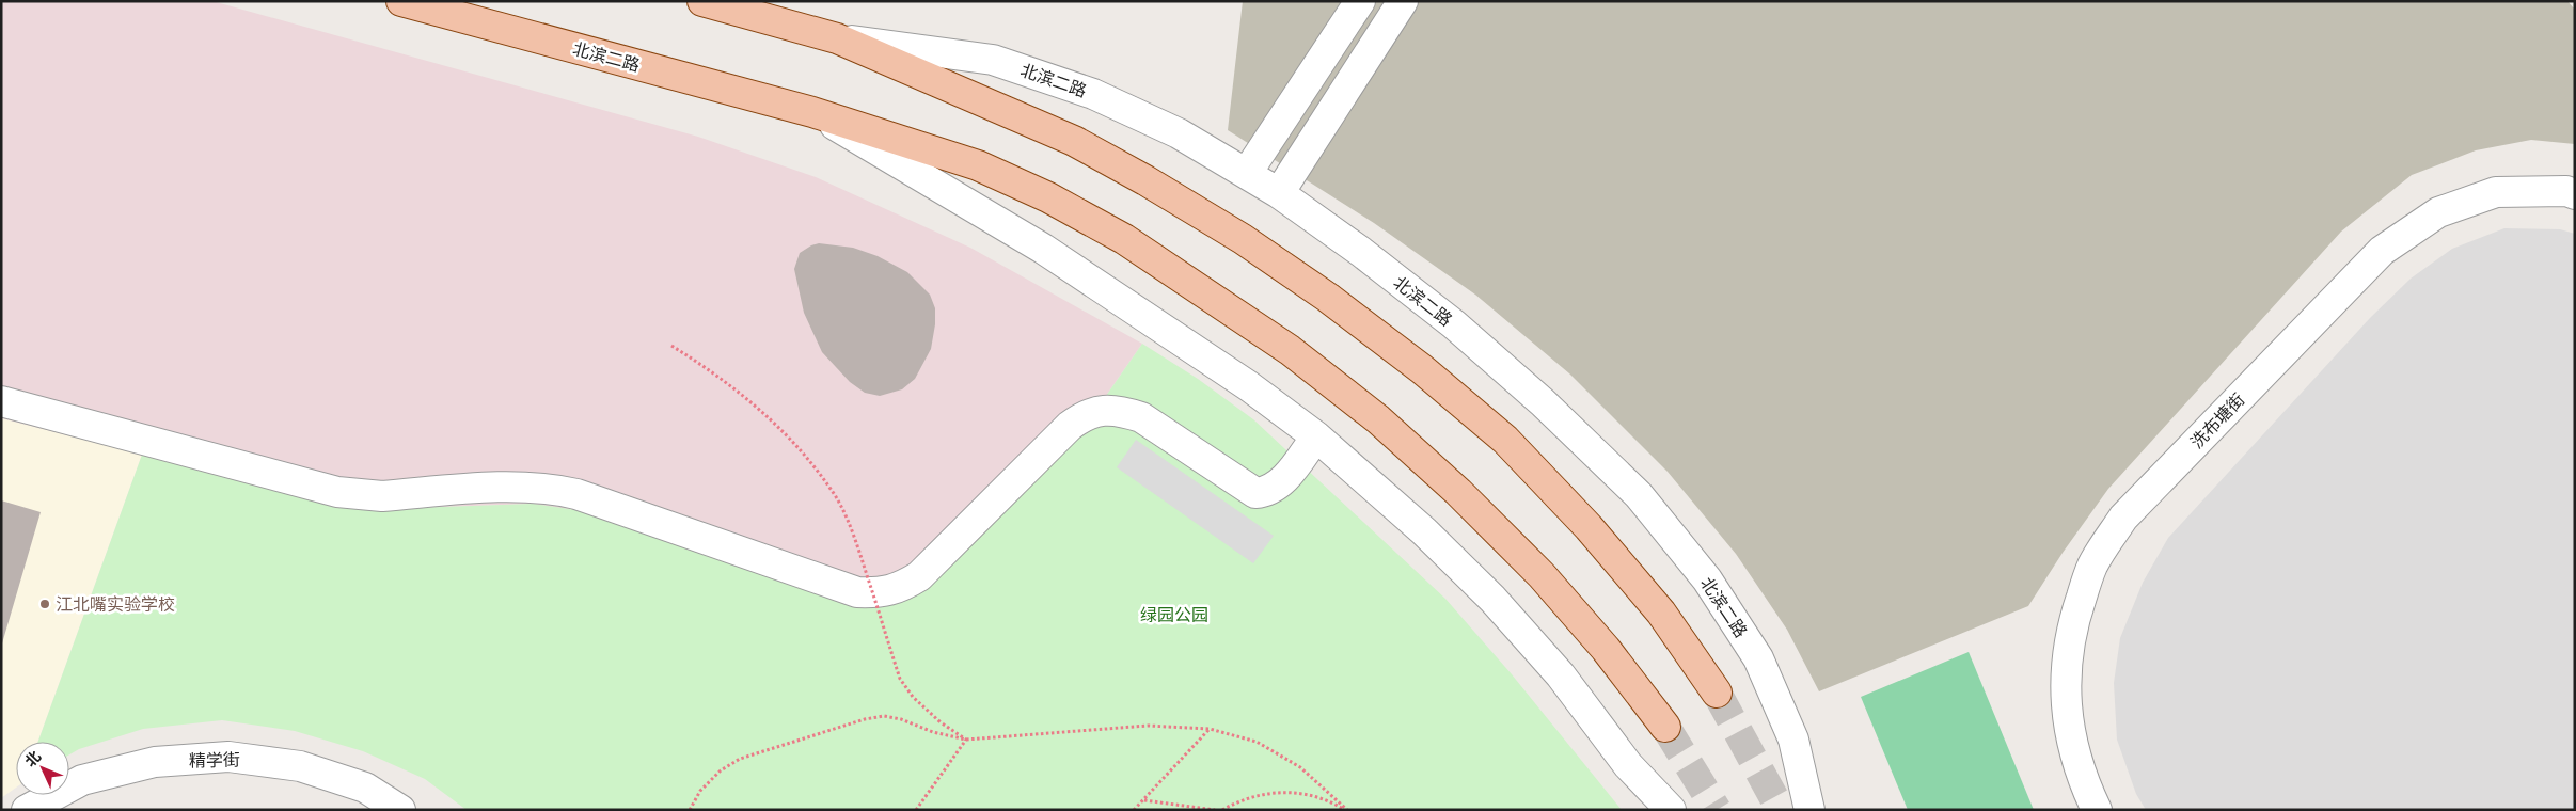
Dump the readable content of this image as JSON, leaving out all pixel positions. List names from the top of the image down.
{
  "streets": {
    "main road": ["北滨二路"],
    "street": ["洗布塘街", "精学街"]
  },
  "parks": ["绿园公园"],
  "places": ["江北嘴实验学校"],
  "north": "top left"
}
